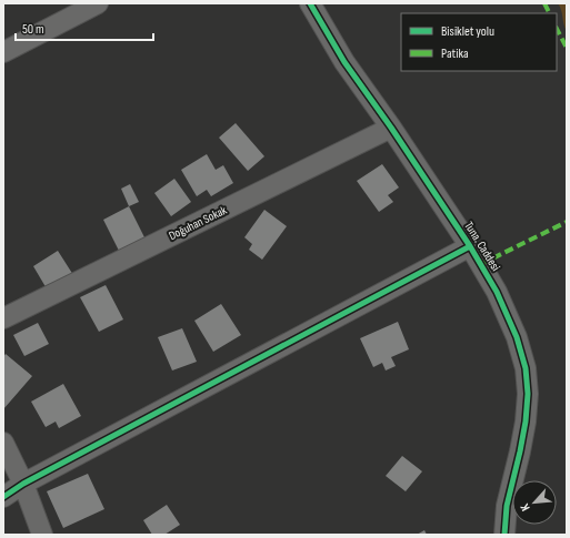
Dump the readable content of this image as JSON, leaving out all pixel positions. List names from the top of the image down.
{
  "streets": {
    "street": ["Doğuhan Sokak", "Tuna. Caddesi"]
  },
  "crossings": [
    ["Doğuhan Sokak", "Tuna. Caddesi"]
  ],
  "legend": ["Bisiklet yolu", "Patika"],
  "scale_bar": "50 m",
  "north": "bottom left"
}
